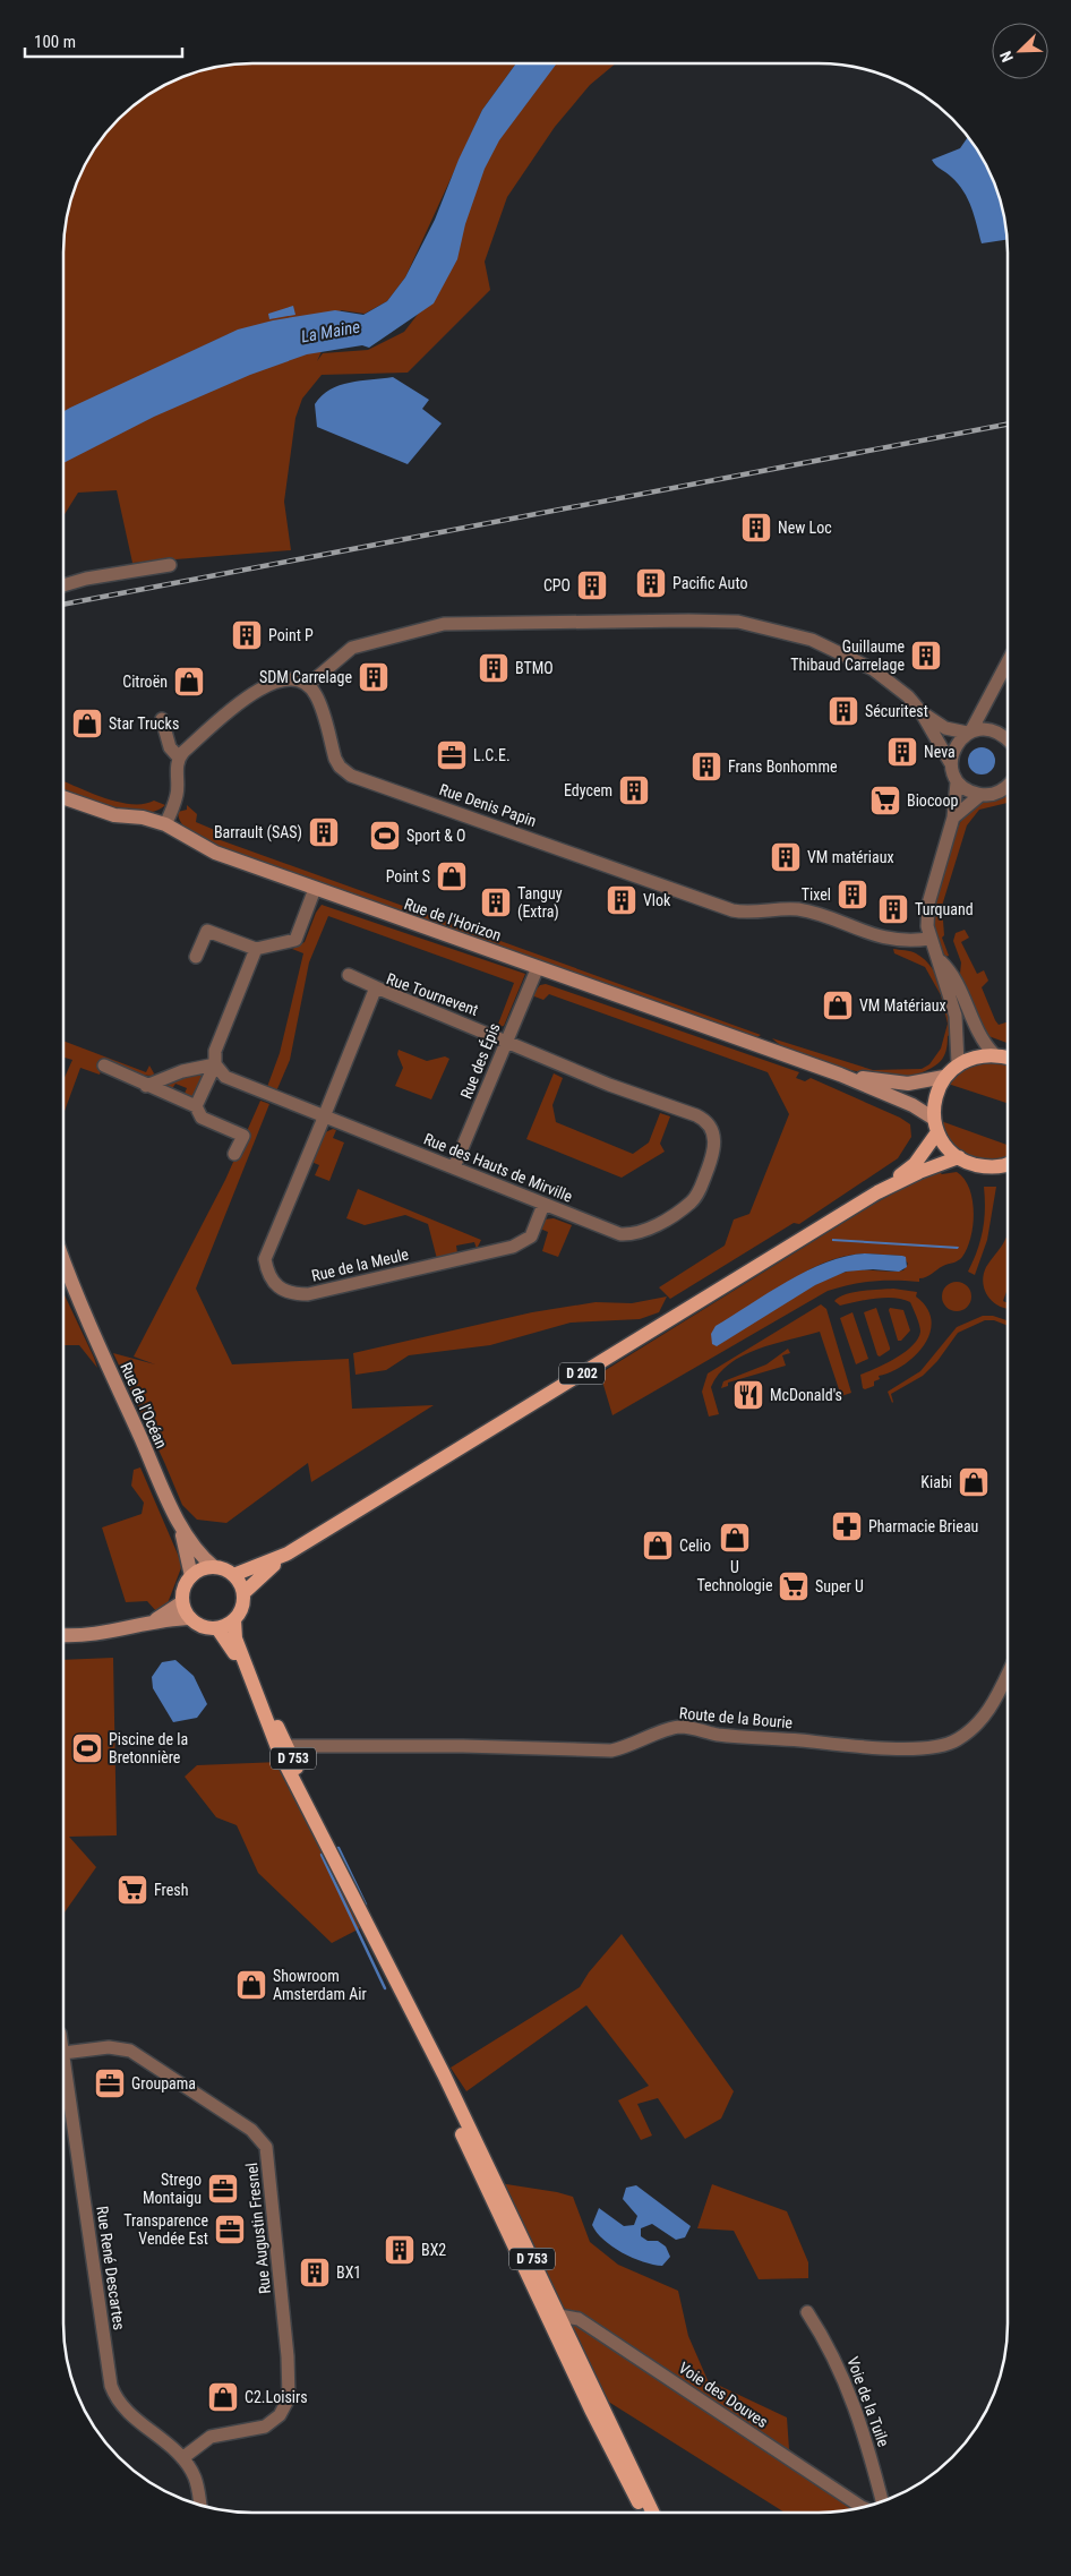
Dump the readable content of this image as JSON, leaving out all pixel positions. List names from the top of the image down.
{
  "streets": {
    "main road": [
      "Rue de l'Horizon",
      "D 202",
      "Rue de l'Océan",
      "D 753"
    ],
    "street": [
      "Rue Denis Papin",
      "Rue Tournevent",
      "Rue des Épis",
      "Rue des Hauts de Mirville",
      "Rue de la Meule",
      "Route de la Bourie",
      "Rue Augustin Fresnel",
      "Rue René Descartes",
      "Voie des Douves",
      "Voie de la Tuile"
    ]
  },
  "crossings": [
    ["Rue de l'Horizon", "Rue des Épis"],
    ["Rue Tournevent", "Rue des Épis"],
    ["Rue Tournevent", "Rue des Hauts de Mirville"],
    ["Rue Tournevent", "Rue de la Meule"],
    ["Rue des Épis", "Rue des Hauts de Mirville"],
    ["Rue des Hauts de Mirville", "Rue de la Meule"],
    ["D 202", "Rue de l'Océan"],
    ["D 202", "D 753"],
    ["Rue de l'Océan", "D 753"],
    ["Route de la Bourie", "D 753"],
    ["D 753", "Voie des Douves"],
    ["Rue Augustin Fresnel", "Rue René Descartes"]
  ],
  "water": ["La Maine"],
  "places": {
    "building": [
      "New Loc",
      "Pacific Auto",
      "CPO",
      "Point P",
      "Guillaume Thibaud Carrelage",
      "BTMO",
      "SDM Carrelage",
      "Sécuritest",
      "Neva",
      "Frans Bonhomme",
      "Edycem",
      "Barrault (SAS)",
      "VM matériaux",
      "Tixel",
      "Vlok",
      "Tanguy (Extra)",
      "Turquand",
      "BX2",
      "BX1"
    ],
    "shop": [
      "Citroën",
      "Star Trucks",
      "Point S",
      "VM Matériaux",
      "Kiabi",
      "U Technologie",
      "Celio",
      "Showroom Amsterdam Air",
      "C2.Loisirs"
    ],
    "office": [
      "L.C.E.",
      "Groupama",
      "Strego Montaigu",
      "Transparence Vendée Est"
    ],
    "supermarket": ["Biocoop", "Super U", "Fresh"],
    "sports": ["Sport & O", "Piscine de la Bretonnière"],
    "restaurant": ["McDonald's"],
    "pharmacy": ["Pharmacie Brieau"]
  },
  "scale_bar": "100 m",
  "north": "bottom left"
}
